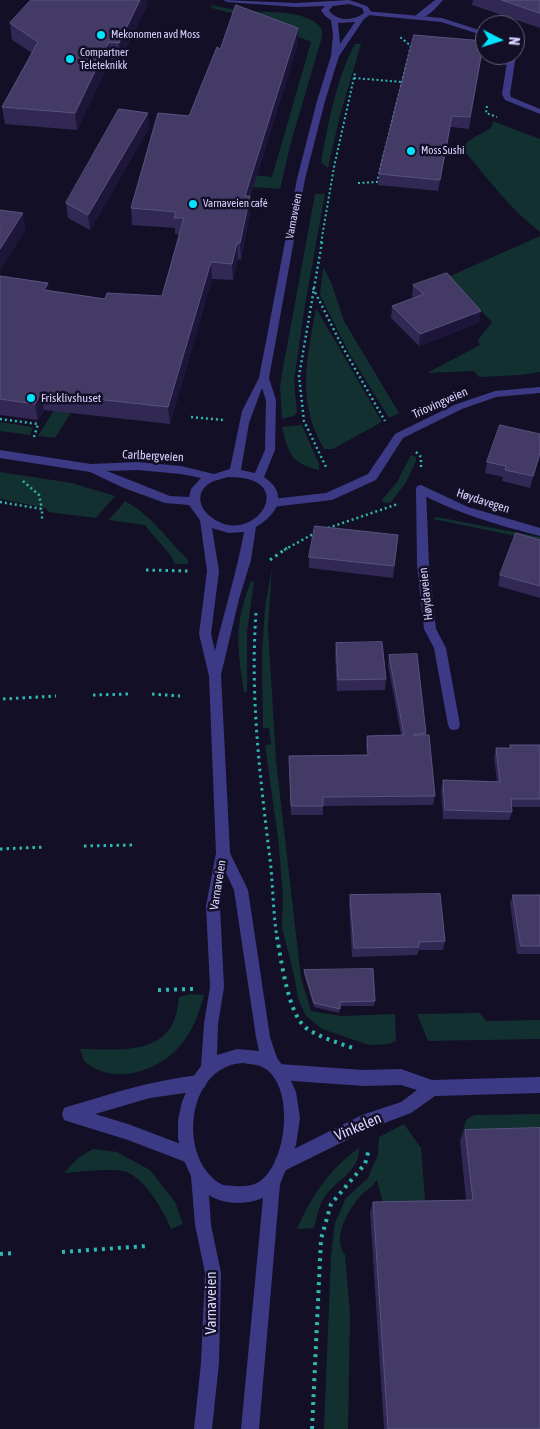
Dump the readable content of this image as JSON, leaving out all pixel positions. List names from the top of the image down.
{
  "streets": {
    "street": [
      "Varnaveien",
      "Triovingveien",
      "Carlbergveien",
      "Høydavegen",
      "Høydaveien",
      "Vinkelen"
    ]
  },
  "crossings": [
    ["Varnaveien", "Triovingveien"],
    ["Varnaveien", "Carlbergveien"],
    ["Varnaveien", "Vinkelen"],
    ["Triovingveien", "Carlbergveien"],
    ["Høydavegen", "Høydaveien"]
  ],
  "places": [
    "Mekonomen avd Moss",
    "Compartner Teleteknikk",
    "Moss Sushi",
    "Varnaveien café",
    "Frisklivshuset"
  ],
  "north": "right"
}
